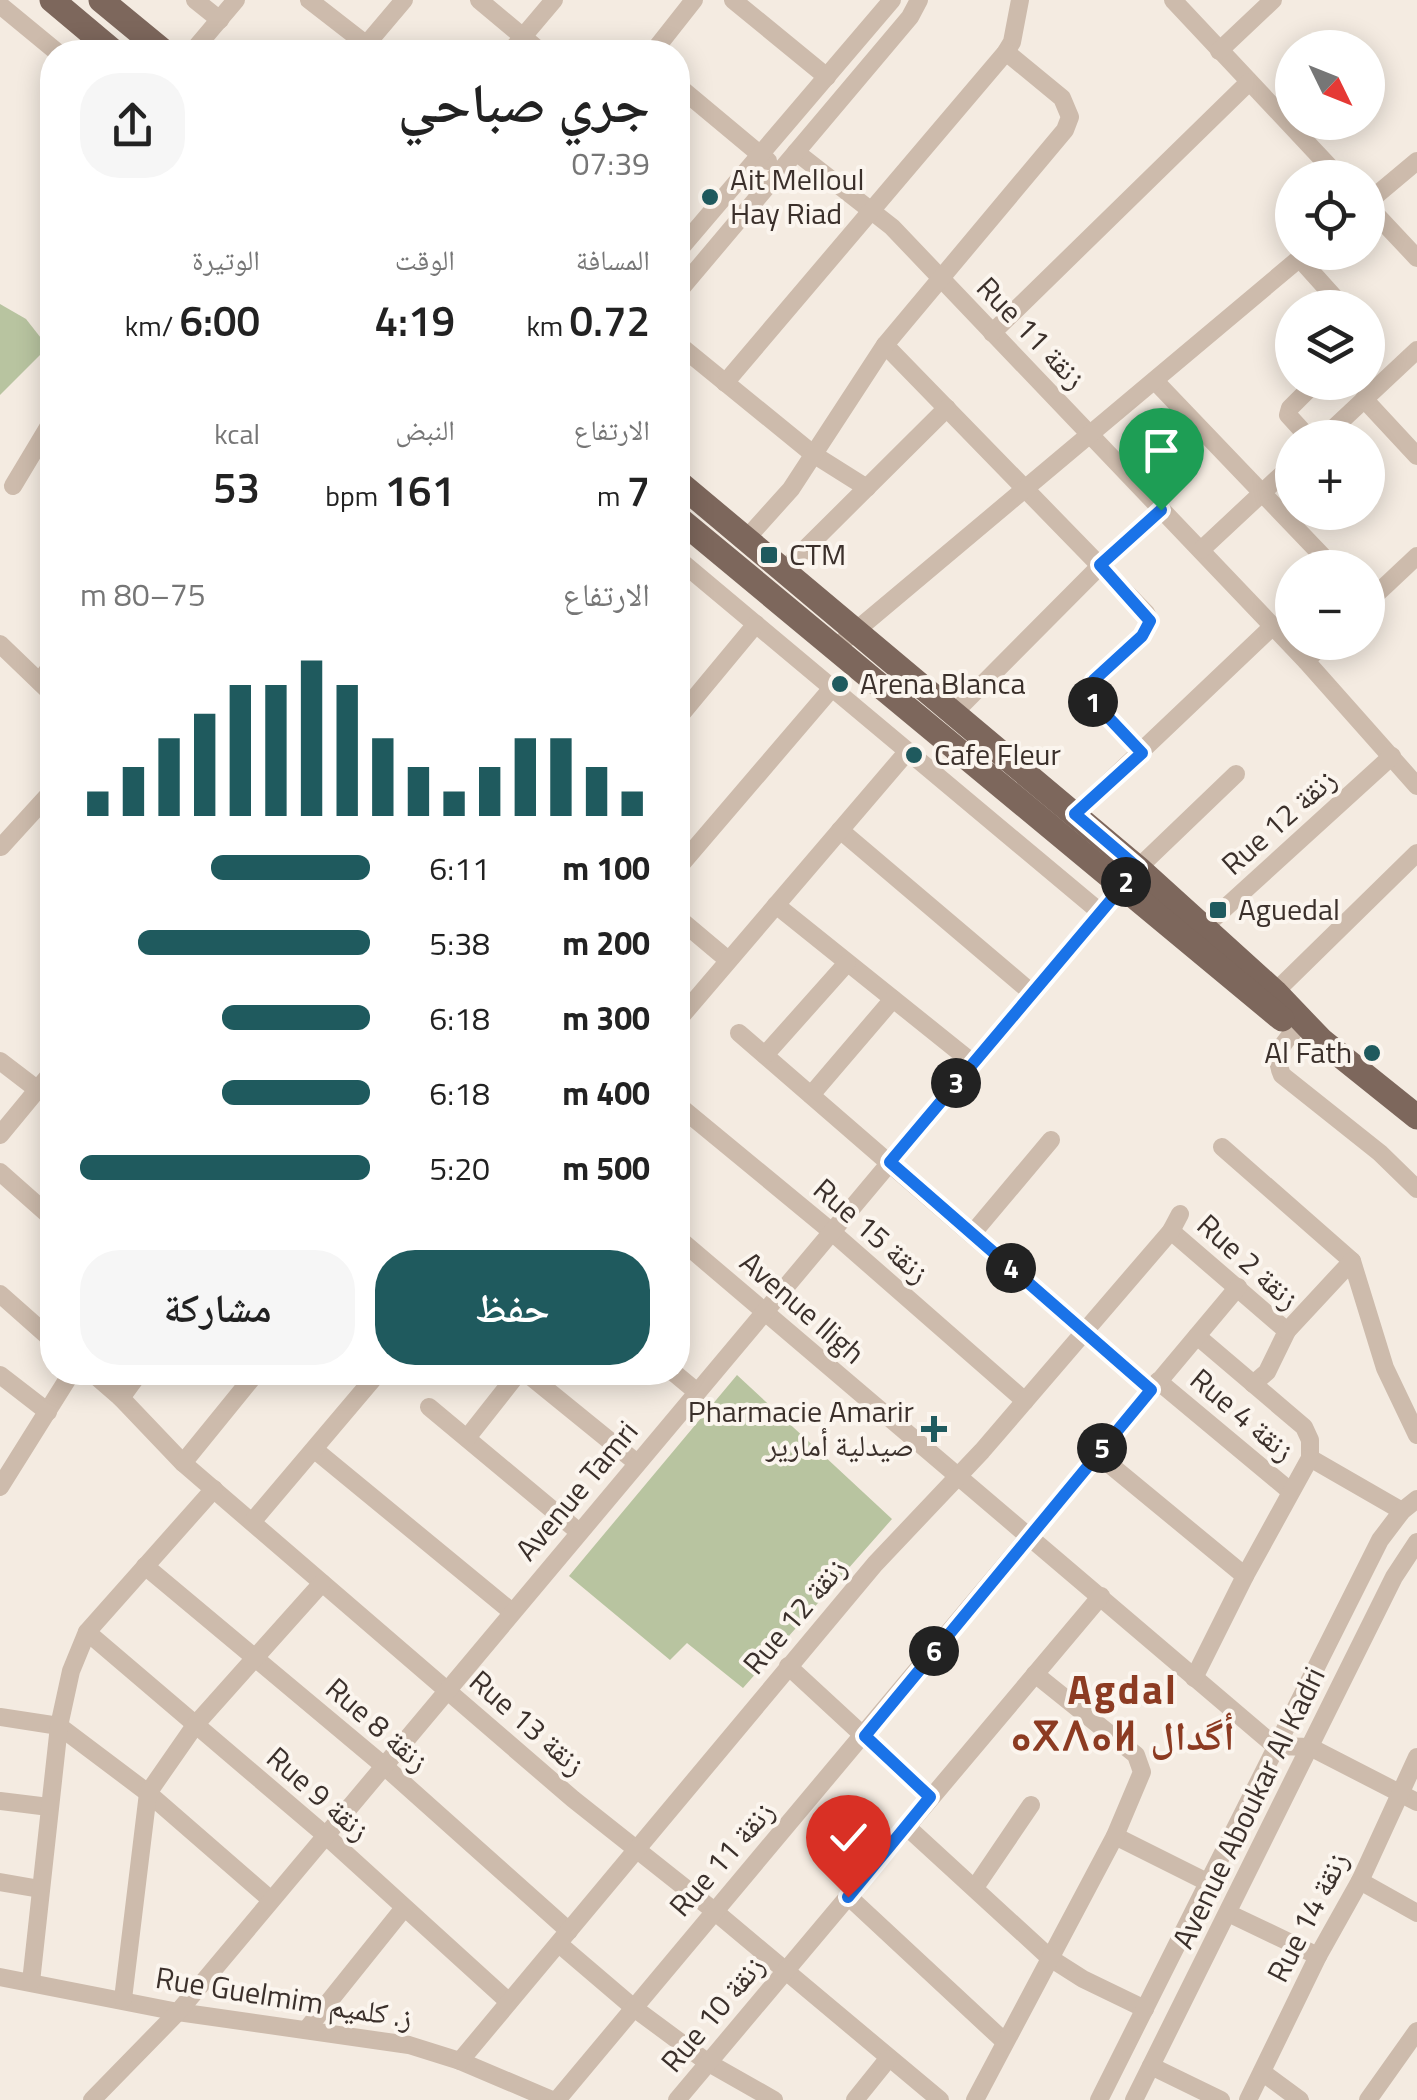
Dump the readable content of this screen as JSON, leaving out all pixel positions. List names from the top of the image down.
{
  "streets": {
    "street": [
      "Rue 11 زنقة",
      "Rue 12 زنقة",
      "Rue 15 زنقة",
      "Rue 2 زنقة",
      "Avenue Iligh",
      "Rue 4 زنقة",
      "Avenue Tamri",
      "Rue 13 زنقة",
      "Rue 8 زنقة",
      "Rue 9 زنقة",
      "Avenue Aboukar Al Kadri",
      "Rue 14 زنقة",
      "Rue Guelmim ز. كلميم",
      "Rue 10 زنقة"
    ]
  },
  "crossings": [
    ["Rue 11 زنقة", "Rue 12 زنقة"],
    ["Rue 11 زنقة", "Rue 2 زنقة"],
    ["Rue 11 زنقة", "Avenue Iligh"],
    ["Rue 11 زنقة", "Rue 4 زنقة"],
    ["Rue 11 زنقة", "Rue 13 زنقة"],
    ["Rue 11 زنقة", "Rue 8 زنقة"],
    ["Rue 11 زنقة", "Rue Guelmim ز. كلميم"],
    ["Rue 12 زنقة", "Rue 15 زنقة"],
    ["Rue 12 زنقة", "Rue 2 زنقة"],
    ["Rue 12 زنقة", "Avenue Iligh"],
    ["Rue 12 زنقة", "Rue 13 زنقة"],
    ["Rue 12 زنقة", "Rue 8 زنقة"],
    ["Rue 12 زنقة", "Rue 9 زنقة"],
    ["Rue 12 زنقة", "Rue Guelmim ز. كلميم"],
    ["Rue 15 زنقة", "Avenue Tamri"],
    ["Avenue Iligh", "Avenue Tamri"],
    ["Avenue Iligh", "Avenue Aboukar Al Kadri"],
    ["Avenue Iligh", "Rue 10 زنقة"],
    ["Avenue Tamri", "Rue 13 زنقة"],
    ["Avenue Tamri", "Rue 8 زنقة"],
    ["Avenue Tamri", "Rue 9 زنقة"],
    ["Avenue Tamri", "Rue Guelmim ز. كلميم"],
    ["Rue 13 زنقة", "Rue 10 زنقة"],
    ["Rue 8 زنقة", "Rue 10 زنقة"]
  ],
  "districts": ["Agdal ⴰⴳⴷⴰⵍ أگدال"],
  "places": {
    "other": [
      "Ait Melloul Hay Riad",
      "Arena Blanca",
      "Cafe Fleur",
      "Al Fath"
    ],
    "transit": ["CTM", "Aguedal"],
    "health": ["Pharmacie Amarir صيدلية أمارير"]
  },
  "north": "bottom right",
  "page": {
    "map_buttons": ["+", "−"],
    "heading": ["جري صباحي", "07:39"],
    "stats": [
      ["المسافة", "0.72 km"],
      ["الوقت", "4:19"],
      ["الوتيرة", "6:00 /km"],
      ["الارتفاع", "7 m"],
      ["النبض", "161 bpm"],
      ["kcal", "53"]
    ],
    "chart": ["الارتفاع", "75–80 m"],
    "pins": [
      "1",
      "2",
      "3",
      "4",
      "5",
      "6"
    ],
    "list": [
      {
        "name": "100 m",
        "note": "6:11"
      },
      {
        "name": "200 m",
        "note": "5:38"
      },
      {
        "name": "300 m",
        "note": "6:18"
      },
      {
        "name": "400 m",
        "note": "6:18"
      },
      {
        "name": "500 m",
        "note": "5:20"
      }
    ],
    "buttons": ["حفظ", "مشاركة"]
  }
}
